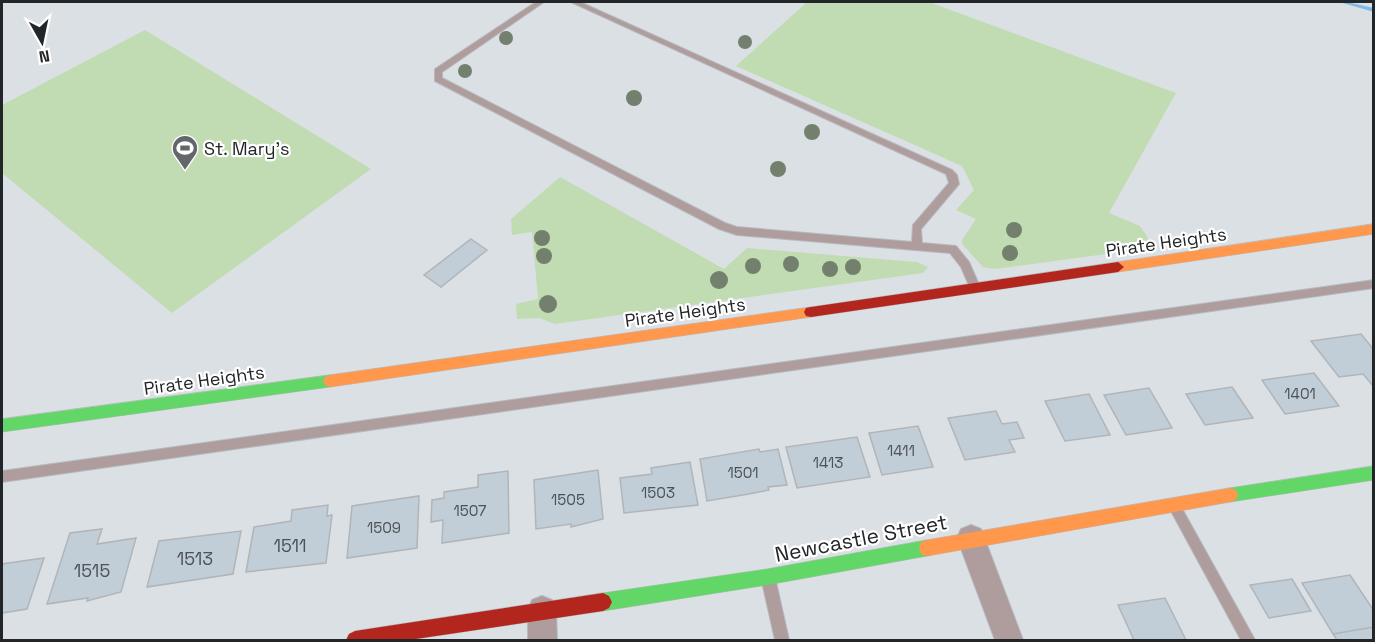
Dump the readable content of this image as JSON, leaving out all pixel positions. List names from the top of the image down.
{
  "streets": {
    "street": ["Pirate Heights", "Newcastle Street"]
  },
  "places": {
    "sports": ["St. Mary's"]
  },
  "house_numbers": [
    "1401",
    "1411",
    "1413",
    "1501",
    "1503",
    "1505",
    "1507",
    "1509",
    "1511",
    "1513",
    "1515"
  ],
  "north": "bottom"
}
